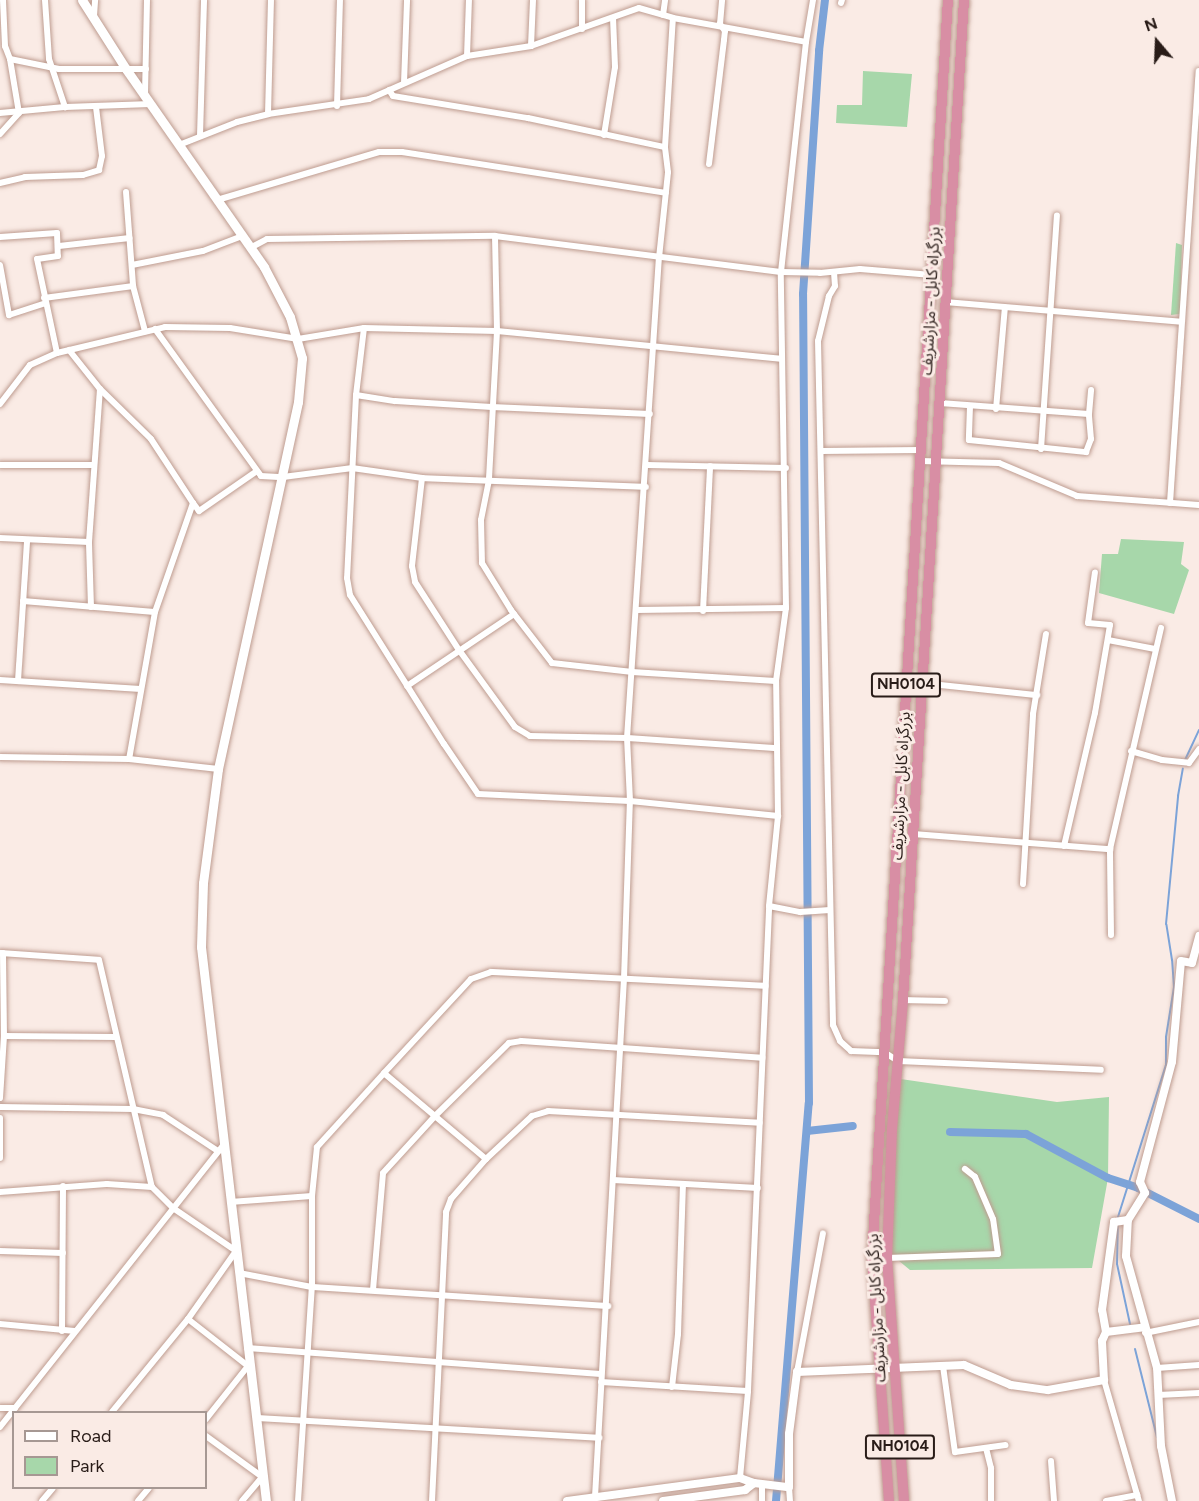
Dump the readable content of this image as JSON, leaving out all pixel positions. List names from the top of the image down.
{
  "streets": {
    "highway": ["بزرگراه کابل - مزارشریف", "NH0104"]
  },
  "legend": ["Road", "Park"],
  "north": "top"
}
